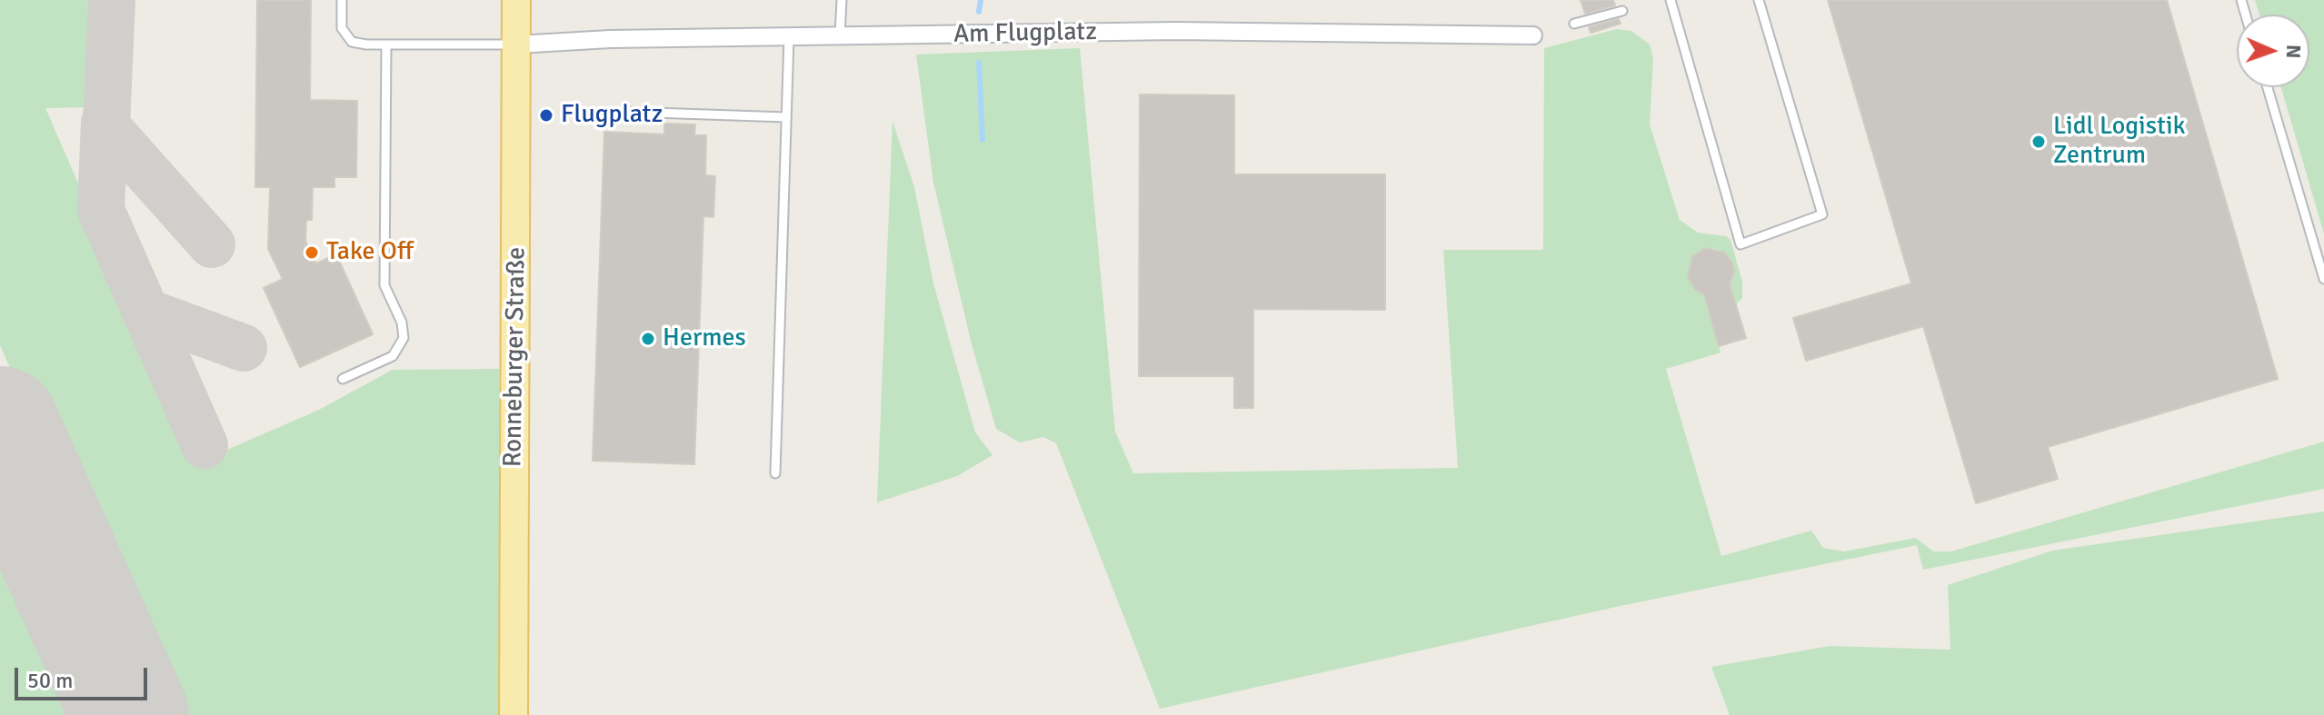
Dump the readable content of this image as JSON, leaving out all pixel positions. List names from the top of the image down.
{
  "streets": {
    "main road": ["Ronneburger Straße"],
    "street": ["Am Flugplatz"]
  },
  "crossings": [
    ["Am Flugplatz", "Ronneburger Straße"]
  ],
  "places": [
    "Flugplatz",
    "Lidl Logistik Zentrum",
    "Take Off",
    "Hermes"
  ],
  "scale_bar": "50 m",
  "north": "right"
}
